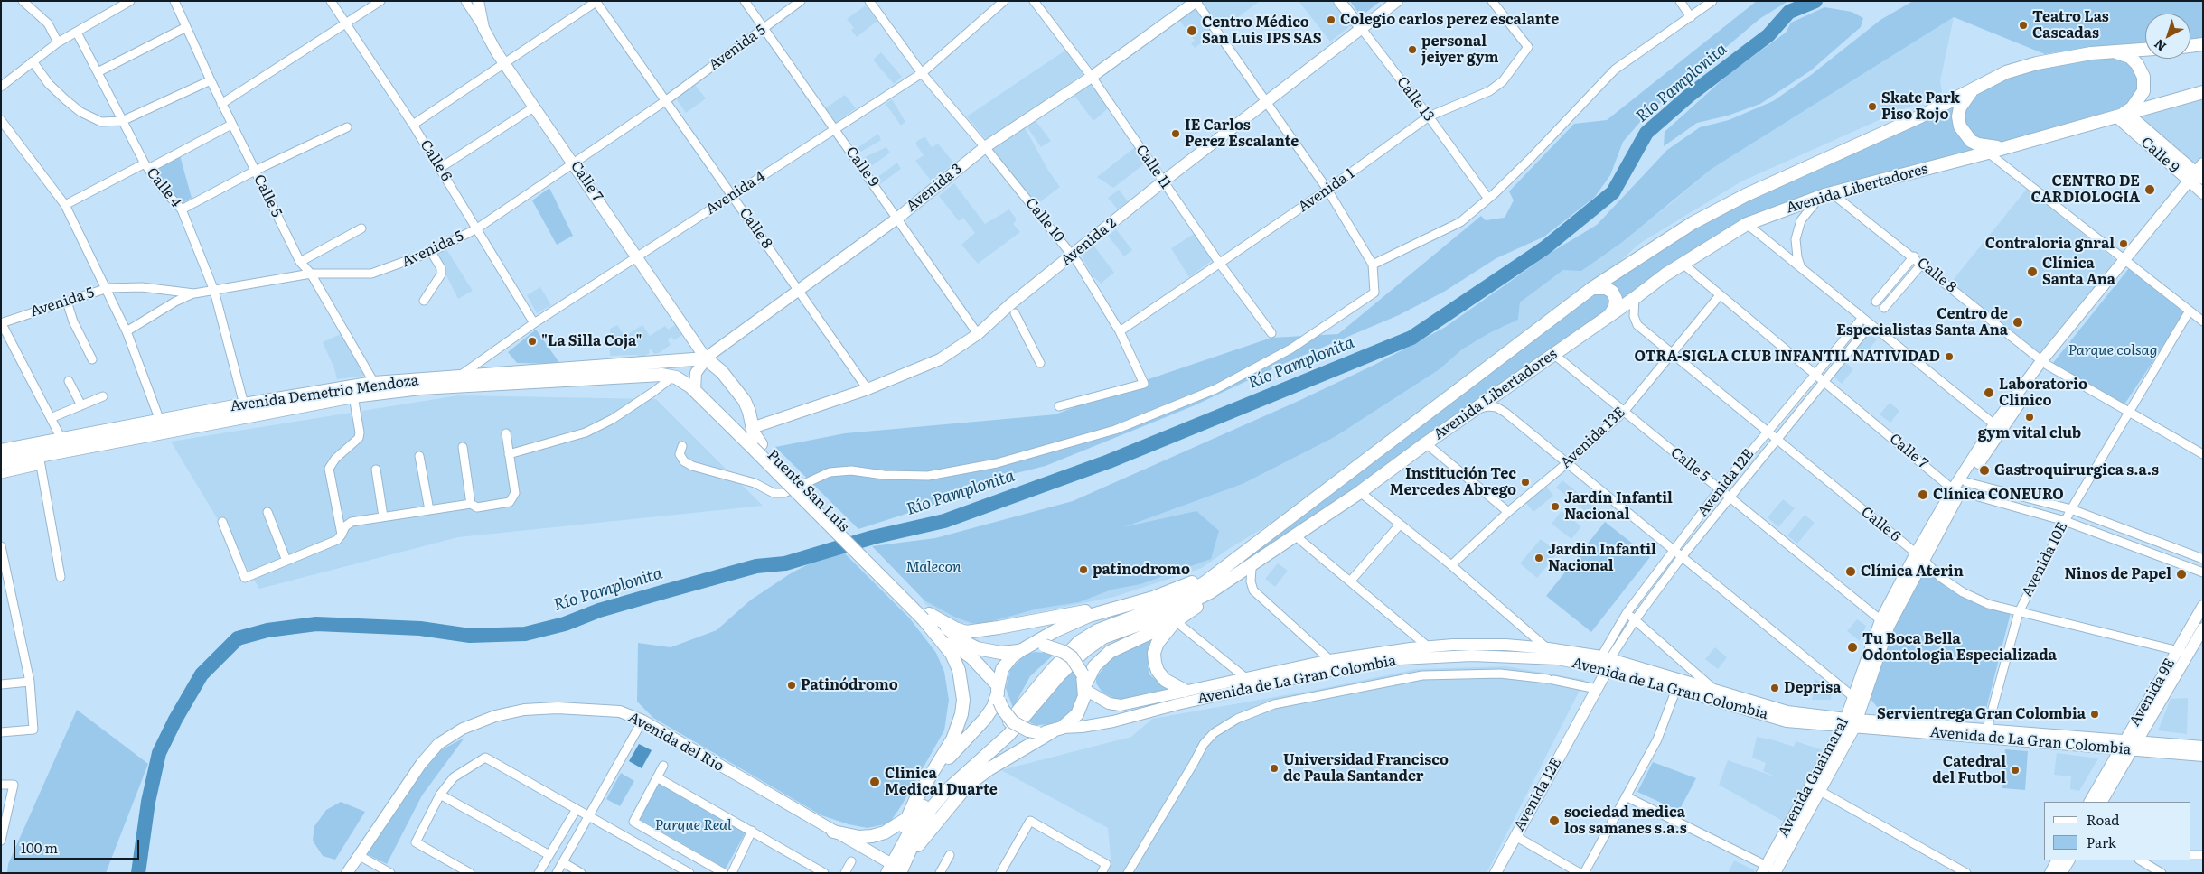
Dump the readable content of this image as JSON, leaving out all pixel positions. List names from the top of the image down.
{
  "streets": {
    "main road": ["Avenida Libertadores", "Avenida Demetrio Mendoza", "Puente San Luís"],
    "street": [
      "Avenida 5",
      "Calle 13",
      "Calle 9",
      "Calle 6",
      "Calle 11",
      "Calle 7",
      "Calle 4",
      "Avenida 3",
      "Avenida 1",
      "Avenida 4",
      "Calle 5",
      "Calle 10",
      "Calle 8",
      "Avenida 2",
      "Avenida 13E",
      "Avenida 12E",
      "Avenida 10E",
      "Avenida de La Gran Colombia",
      "Avenida 9E",
      "Avenida del Río",
      "Avenida Guaimaral"
    ]
  },
  "crossings": [
    ["Avenida 5", "Calle 9"],
    ["Avenida 5", "Calle 6"],
    ["Avenida 5", "Calle 7"],
    ["Avenida 5", "Calle 4"],
    ["Avenida 5", "Calle 5"],
    ["Avenida 5", "Calle 8"],
    ["Calle 13", "Avenida 1"],
    ["Calle 13", "Avenida 2"],
    ["Calle 9", "Avenida 3"],
    ["Calle 9", "Avenida Libertadores"],
    ["Calle 9", "Avenida 4"],
    ["Calle 9", "Avenida 2"],
    ["Calle 9", "Avenida Guaimaral"],
    ["Calle 6", "Avenida Libertadores"],
    ["Calle 6", "Avenida 4"],
    ["Calle 6", "Avenida 13E"],
    ["Calle 6", "Avenida 12E"],
    ["Calle 6", "Avenida 10E"],
    ["Calle 6", "Avenida 9E"],
    ["Calle 6", "Avenida Guaimaral"],
    ["Calle 11", "Avenida 3"],
    ["Calle 11", "Avenida 1"],
    ["Calle 11", "Avenida 2"],
    ["Calle 7", "Avenida 3"],
    ["Calle 7", "Avenida Libertadores"],
    ["Calle 7", "Avenida 4"],
    ["Calle 7", "Avenida Demetrio Mendoza"],
    ["Calle 7", "Avenida 13E"],
    ["Calle 7", "Avenida 12E"],
    ["Calle 7", "Puente San Luís"],
    ["Calle 7", "Avenida 10E"],
    ["Calle 7", "Avenida Guaimaral"],
    ["Calle 4", "Avenida Demetrio Mendoza"],
    ["Avenida 3", "Calle 10"],
    ["Avenida 3", "Calle 8"],
    ["Avenida 3", "Avenida Demetrio Mendoza"],
    ["Avenida 3", "Puente San Luís"],
    ["Avenida Libertadores", "Calle 5"],
    ["Avenida Libertadores", "Calle 8"],
    ["Avenida Libertadores", "Avenida del Río"],
    ["Avenida 1", "Calle 10"],
    ["Avenida 4", "Calle 10"],
    ["Avenida 4", "Calle 8"],
    ["Avenida 4", "Avenida Demetrio Mendoza"],
    ["Calle 5", "Avenida Demetrio Mendoza"],
    ["Calle 5", "Avenida 13E"],
    ["Calle 5", "Avenida 12E"],
    ["Calle 5", "Avenida Guaimaral"],
    ["Calle 10", "Avenida 2"],
    ["Calle 8", "Avenida 2"],
    ["Calle 8", "Avenida 10E"],
    ["Calle 8", "Avenida Guaimaral"],
    ["Avenida 2", "Puente San Luís"],
    ["Avenida Demetrio Mendoza", "Puente San Luís"],
    ["Avenida 12E", "Avenida de La Gran Colombia"],
    ["Avenida 10E", "Avenida de La Gran Colombia"],
    ["Avenida de La Gran Colombia", "Avenida 9E"],
    ["Avenida de La Gran Colombia", "Avenida Guaimaral"]
  ],
  "water": ["Río Pamplonita"],
  "parks": ["Parque colsag", "Malecon", "Parque Real"],
  "places": [
    "Colegio carlos perez escalante",
    "Teatro Las Cascadas",
    "Centro Médico San Luis IPS SAS",
    "personal jeiyer gym",
    "Skate Park Piso Rojo",
    "IE Carlos Perez Escalante",
    "CENTRO DE CARDIOLOGIA",
    "Contraloria gnral",
    "Clínica Santa Ana",
    "Centro de Especialistas Santa Ana",
    "\"La Silla Coja\"",
    "OTRA-SIGLA CLUB INFANTIL NATIVIDAD",
    "Laboratorio Clinico",
    "gym vital club",
    "Gastroquirurgica s.a.s",
    "Institución Tec Mercedes Abrego",
    "Clínica CONEURO",
    "Jardín Infantil Nacional",
    "Jardin Infantil Nacional",
    "patinodromo",
    "Clínica Aterin",
    "Ninos de Papel",
    "Tu Boca Bella Odontologia Especializada",
    "Patinódromo",
    "Deprisa",
    "Servientrega Gran Colombia",
    "Universidad Francisco de Paula Santander",
    "Catedral del Futbol",
    "Clinica Medical Duarte",
    "sociedad medica los samanes s.a.s"
  ],
  "legend": ["Road", "Park"],
  "scale_bar": "100 m",
  "north": "bottom left"
}
